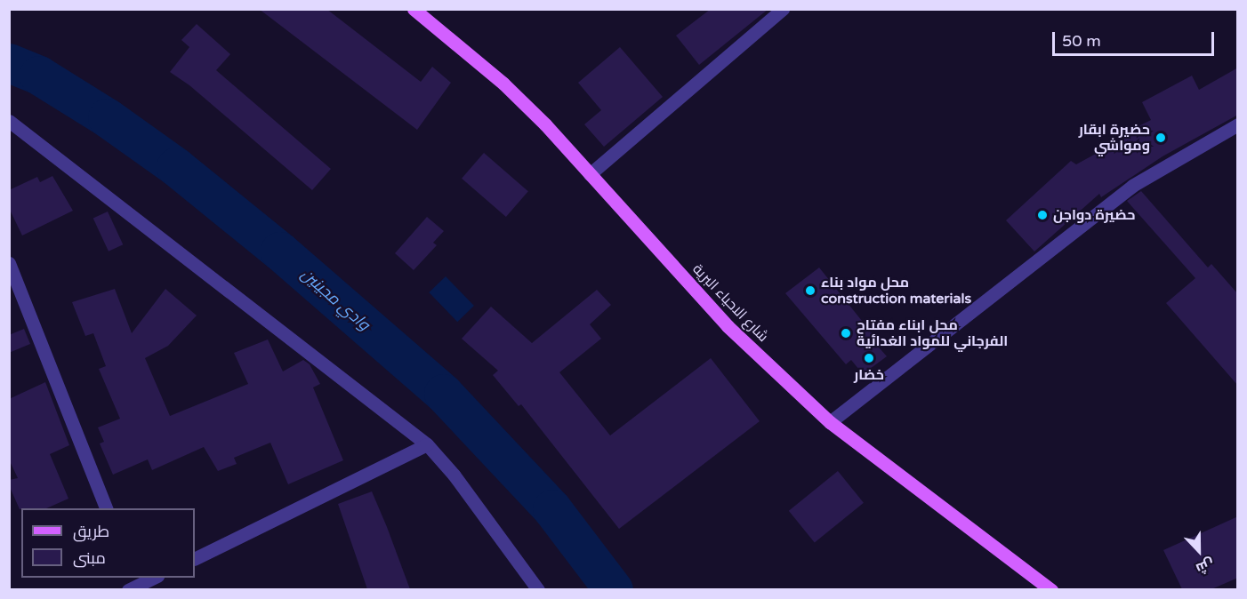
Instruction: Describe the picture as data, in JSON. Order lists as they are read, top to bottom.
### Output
{
  "streets": {
    "main road": ["شارع الاحياء البرية"]
  },
  "water": ["وادي مجينين"],
  "places": [
    "حضيرة ابقار ومواشي",
    "حضيرة دواجن",
    "محل مواد بناء construction materials",
    "محل ابناء مفتاح الفرجاني للمواد الغدائية",
    "خضار"
  ],
  "legend": ["طريق", "مبنى"],
  "scale_bar": "50 m",
  "north": "bottom"
}
